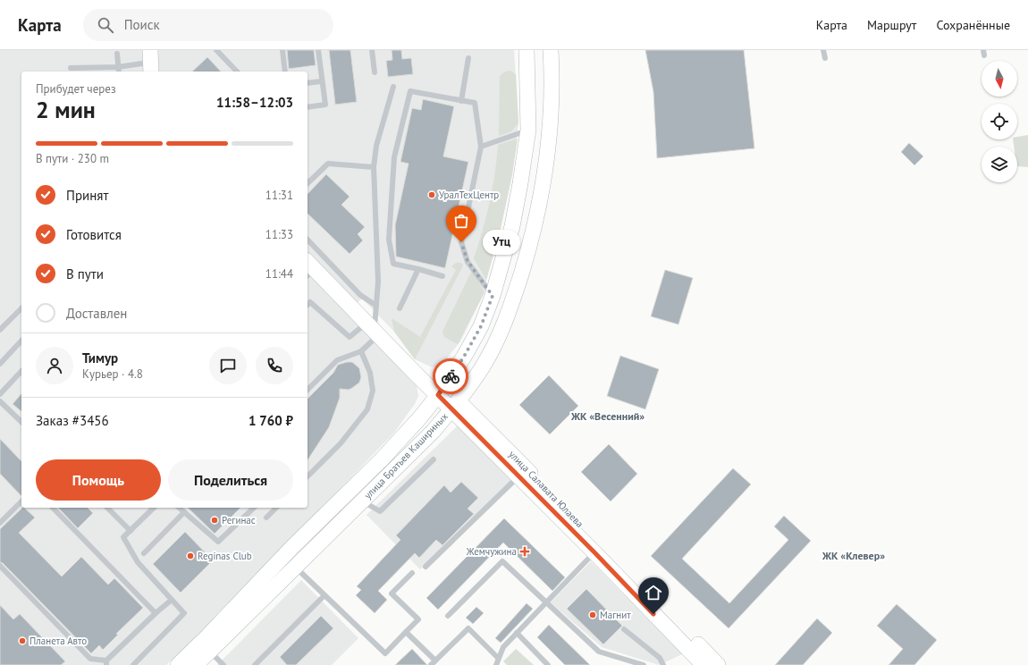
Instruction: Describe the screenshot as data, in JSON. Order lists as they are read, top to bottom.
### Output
{
  "streets": {
    "main road": ["улица Братьев Кашириных", "улица Салавата Юлаева"]
  },
  "crossings": [
    ["улица Братьев Кашириных", "улица Салавата Юлаева"]
  ],
  "districts": ["ЖК «Весенний»", "ЖК «Клевер»"],
  "places": {
    "other": [
      "УралТехЦентр",
      "Утц",
      "Регинас",
      "Reginas Club",
      "Магнит",
      "Планета Авто"
    ],
    "health": ["Жемчужина"]
  },
  "north": "bottom",
  "page": {
    "header": "Карта",
    "search": "Поиск",
    "nav": ["Карта", "Маршрут", "Сохранённые"],
    "heading": ["2 мин", "Прибудет через", "11:58–12:03"],
    "panel": [
      "Тимур",
      "Курьер · 4.8",
      "Заказ #3456",
      "1 760 ₽"
    ],
    "bar": "В пути · 230 m",
    "list": [
      ["Принят", "11:31"],
      ["Готовится", "11:33"],
      ["В пути", "11:44"],
      "Доставлен"
    ],
    "bubble": "Утц",
    "buttons": ["Помощь", "Поделиться"]
  }
}
